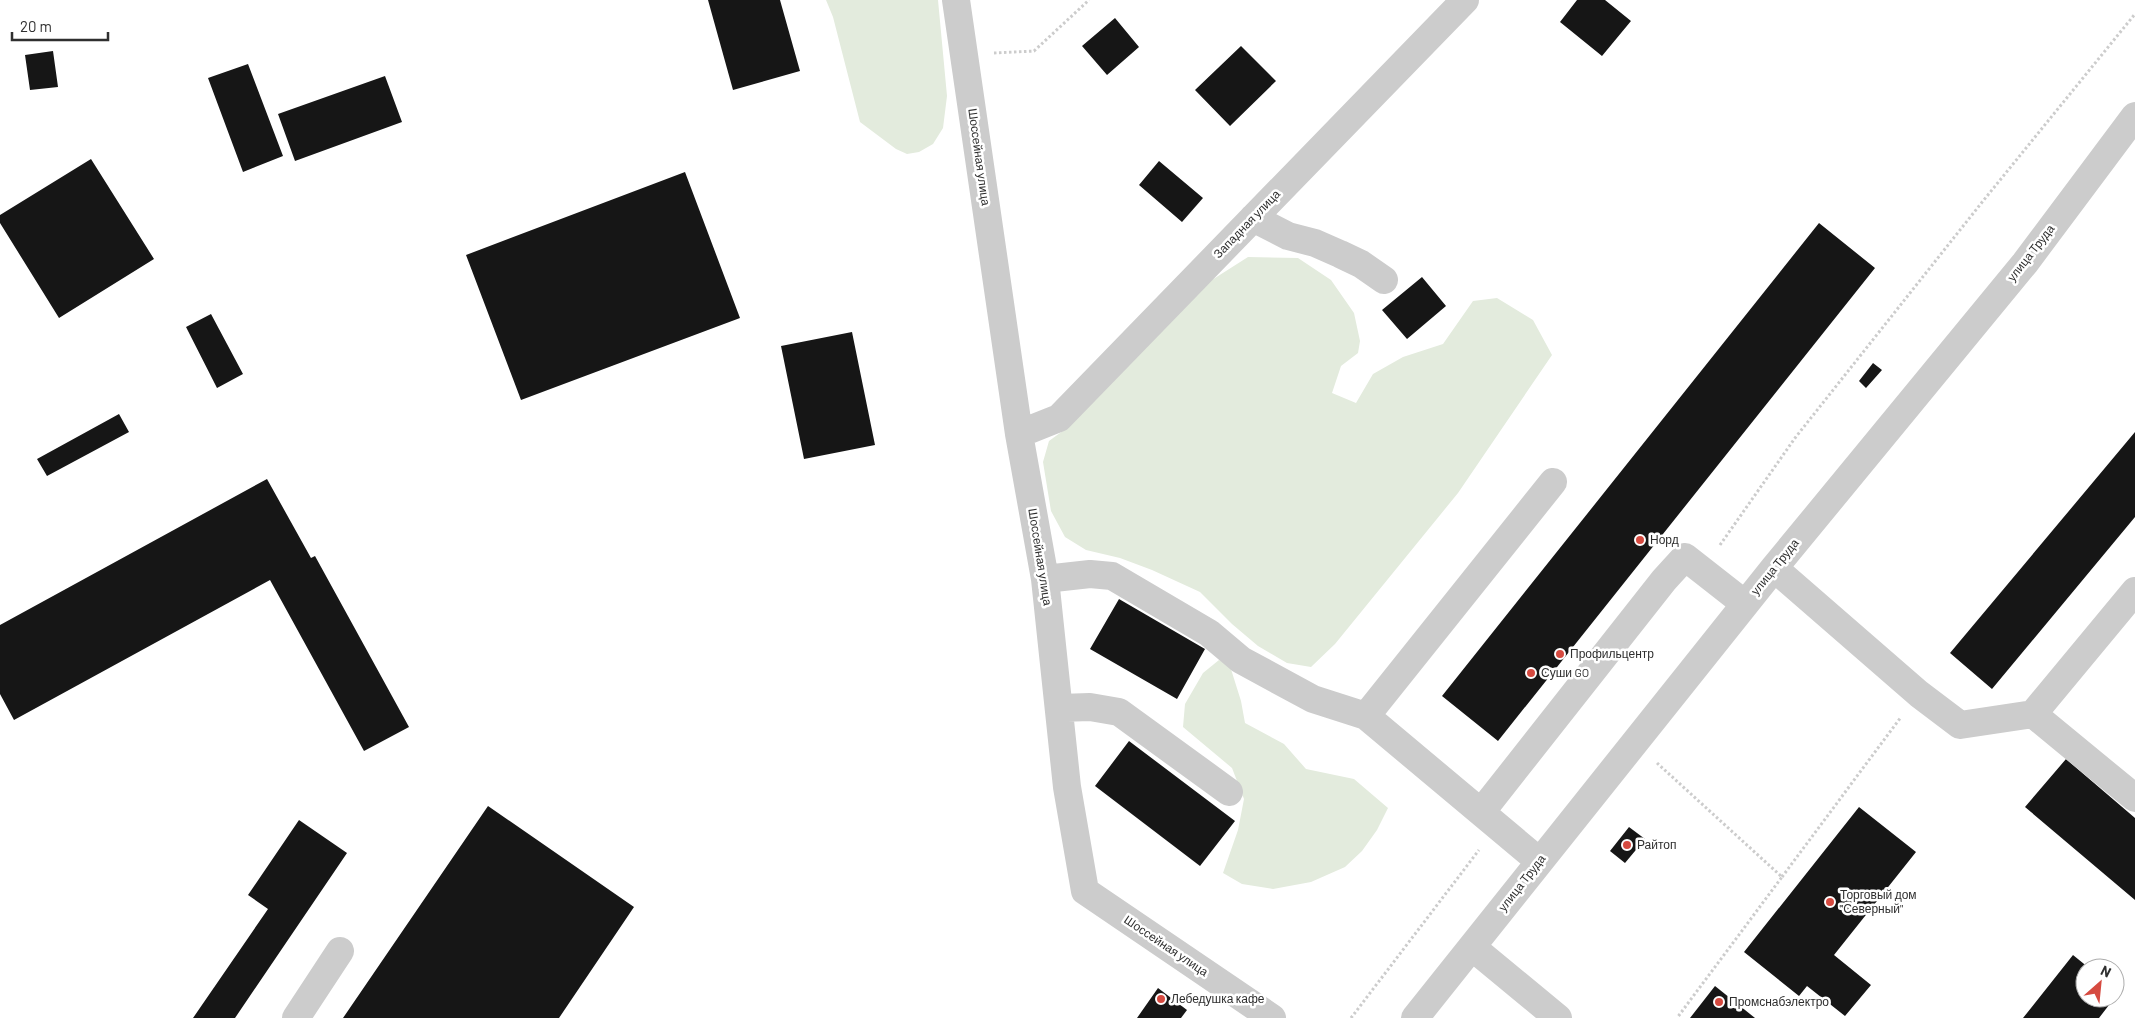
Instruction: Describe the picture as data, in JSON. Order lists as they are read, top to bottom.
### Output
{
  "streets": {
    "street": ["Шоссейная улица", "Западная улица", "улица Труда"]
  },
  "crossings": [
    ["Шоссейная улица", "Западная улица"]
  ],
  "places": [
    "Норд",
    "Профильцентр",
    "Суши GO",
    "Райтоп",
    "Торговый дом \"Северный\"",
    "Лебедушка кафе",
    "Промснабэлектро"
  ],
  "scale_bar": "20 m",
  "north": "top right"
}
